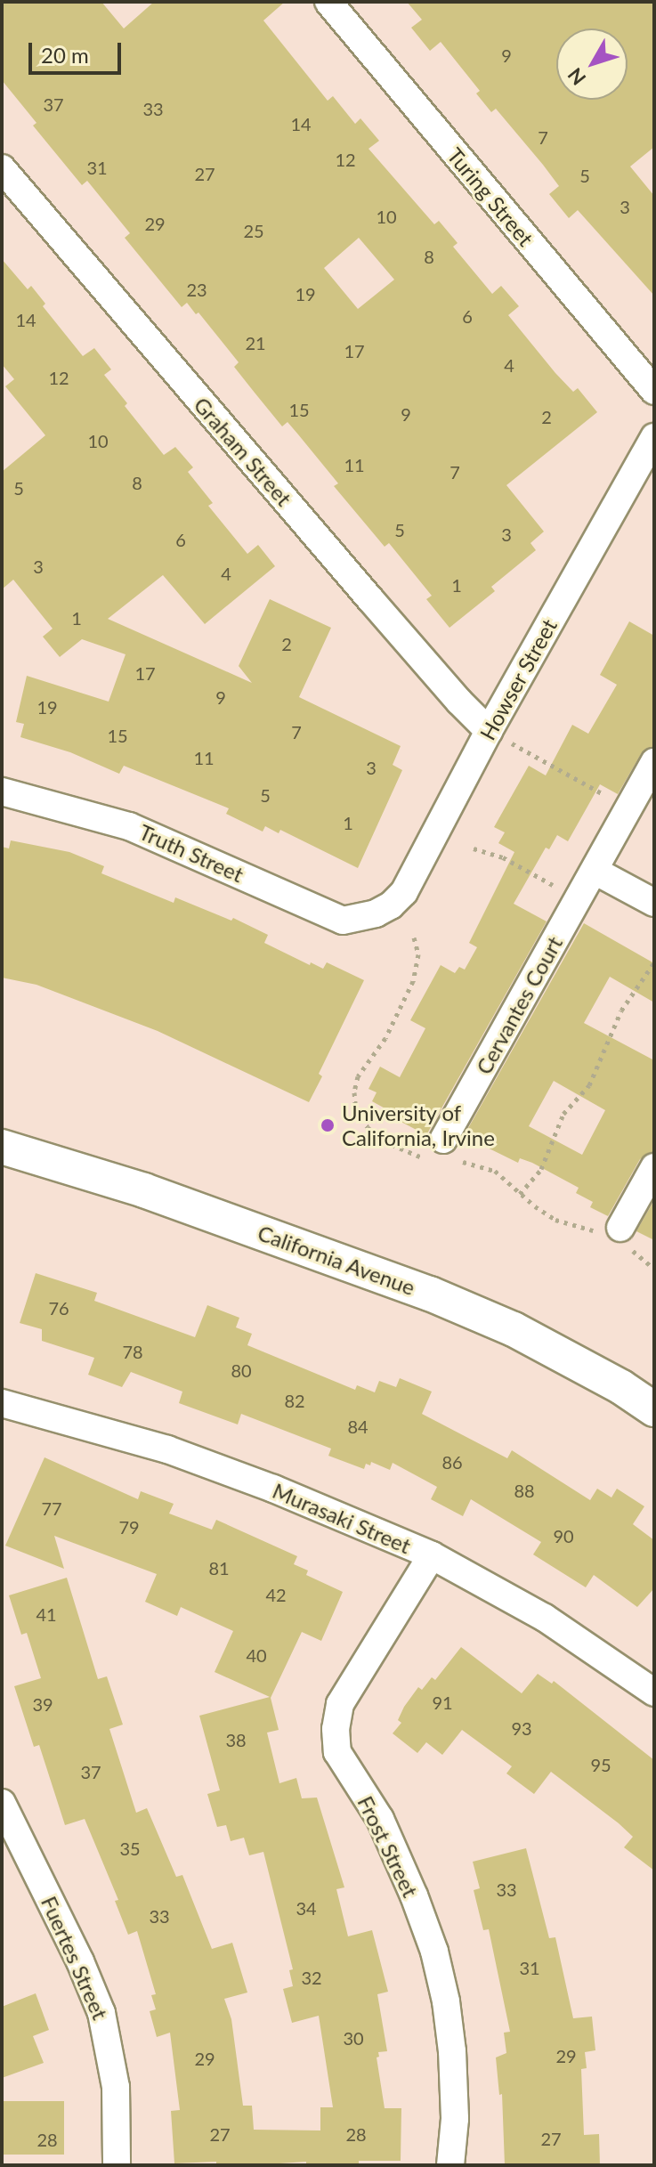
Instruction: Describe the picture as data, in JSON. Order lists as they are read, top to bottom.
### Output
{
  "streets": {
    "street": [
      "Turing Street",
      "Graham Street",
      "Howser Street",
      "Truth Street",
      "Cervantes Court",
      "California Avenue",
      "Murasaki Street",
      "Frost Street",
      "Fuertes Street"
    ]
  },
  "crossings": [
    ["Graham Street", "Howser Street"],
    ["Howser Street", "Truth Street"],
    ["Murasaki Street", "Frost Street"]
  ],
  "places": ["University of California, Irvine"],
  "house_numbers": [
    "9",
    "37",
    "33",
    "14",
    "7",
    "12",
    "31",
    "27",
    "5",
    "3",
    "10",
    "29",
    "25",
    "8",
    "23",
    "19",
    "6",
    "14",
    "21",
    "17",
    "4",
    "12",
    "15",
    "9",
    "2",
    "10",
    "11",
    "7",
    "8",
    "5",
    "5",
    "3",
    "6",
    "3",
    "4",
    "1",
    "1",
    "2",
    "17",
    "9",
    "19",
    "7",
    "15",
    "11",
    "3",
    "5",
    "1",
    "76",
    "78",
    "80",
    "82",
    "84",
    "86",
    "88",
    "77",
    "79",
    "90",
    "81",
    "42",
    "41",
    "40",
    "91",
    "39",
    "93",
    "38",
    "95",
    "37",
    "35",
    "33",
    "34",
    "33",
    "31",
    "32",
    "30",
    "29",
    "29",
    "27",
    "28",
    "27",
    "28"
  ],
  "scale_bar": "20 m",
  "north": "bottom left"
}
